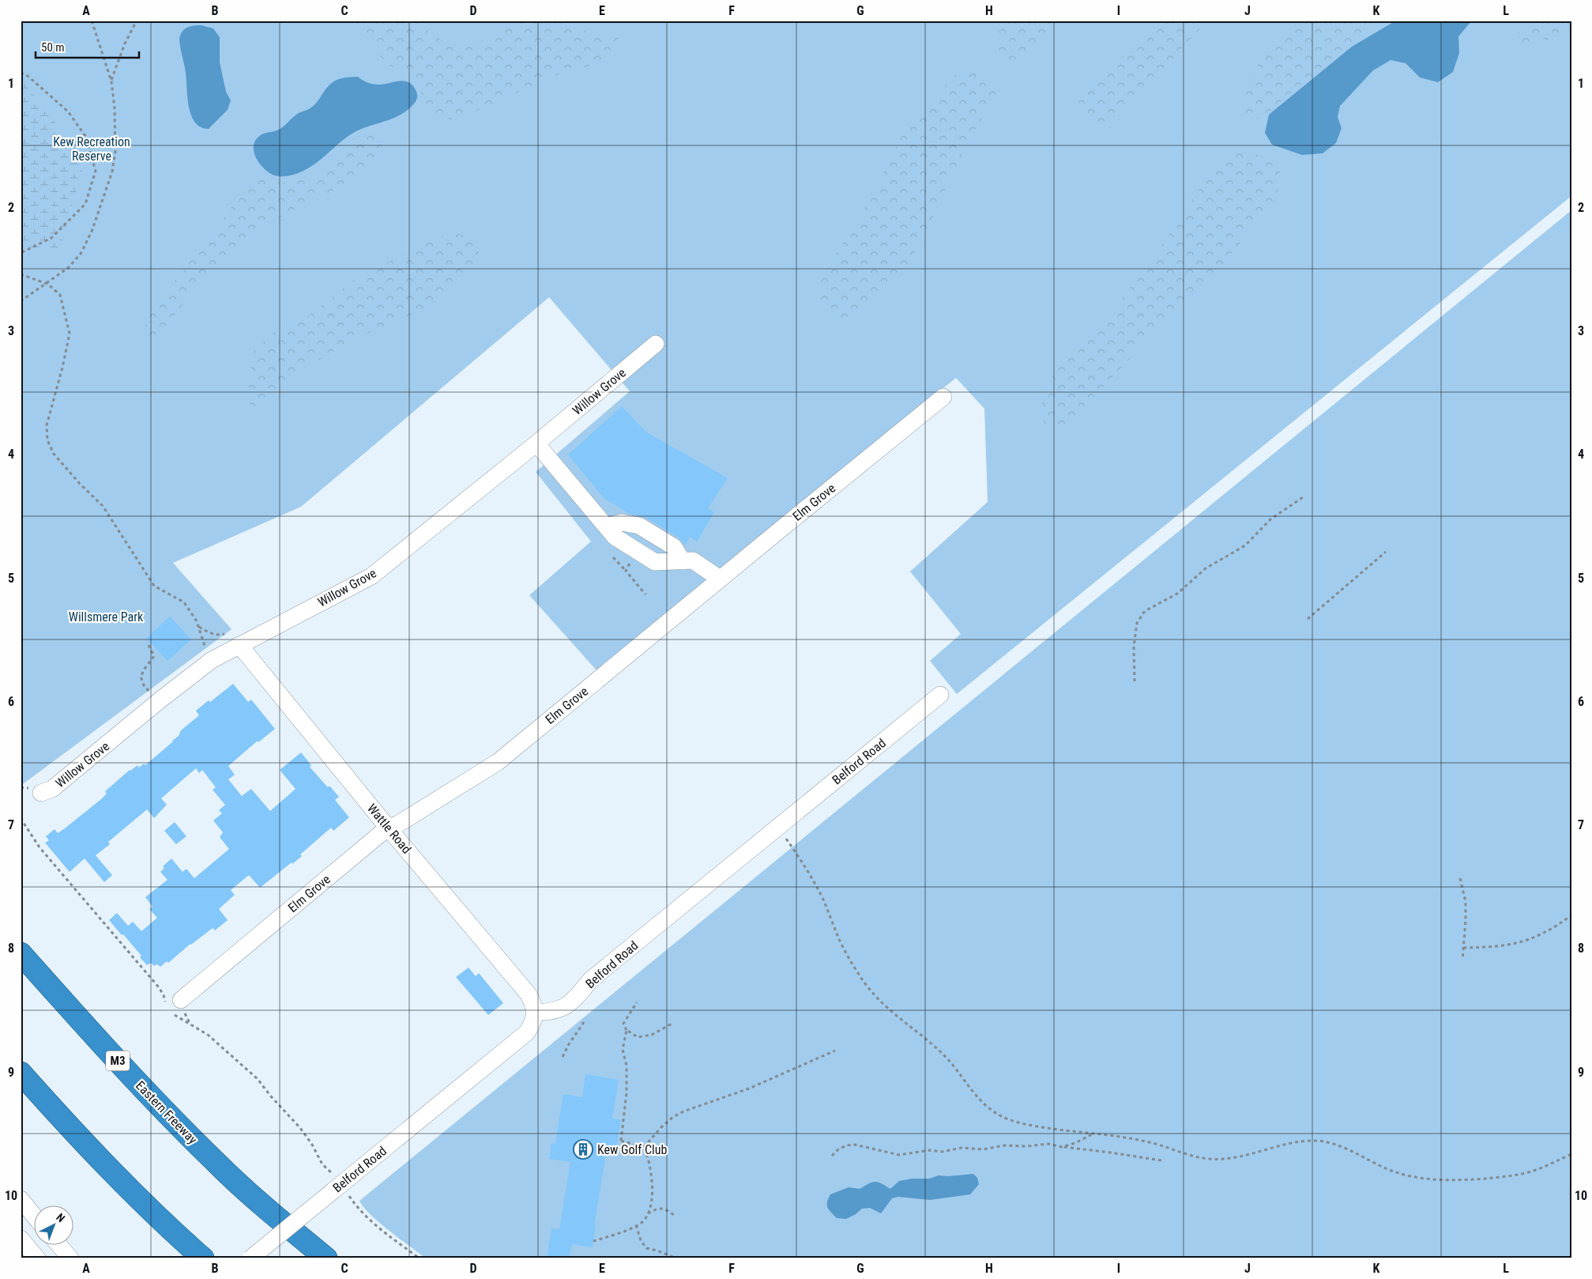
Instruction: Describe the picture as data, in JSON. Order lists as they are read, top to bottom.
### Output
{
  "streets": {
    "highway": ["M3", "Eastern Freeway"],
    "street": [
      "Willow Grove",
      "Elm Grove",
      "Belford Road",
      "Wattle Road"
    ]
  },
  "crossings": [
    ["Willow Grove", "Wattle Road"],
    ["Elm Grove", "Wattle Road"],
    ["Belford Road", "Wattle Road"]
  ],
  "parks": ["Kew Recreation Reserve", "Willsmere Park"],
  "places": {
    "building": ["Kew Golf Club"]
  },
  "scale_bar": "50 m",
  "north": "top right",
  "grid": {
    "columns": [
      "A",
      "B",
      "C",
      "D",
      "E",
      "F",
      "G",
      "H",
      "I",
      "J",
      "K",
      "L"
    ],
    "rows": [
      "1",
      "2",
      "3",
      "4",
      "5",
      "6",
      "7",
      "8",
      "9",
      "10"
    ]
  }
}
